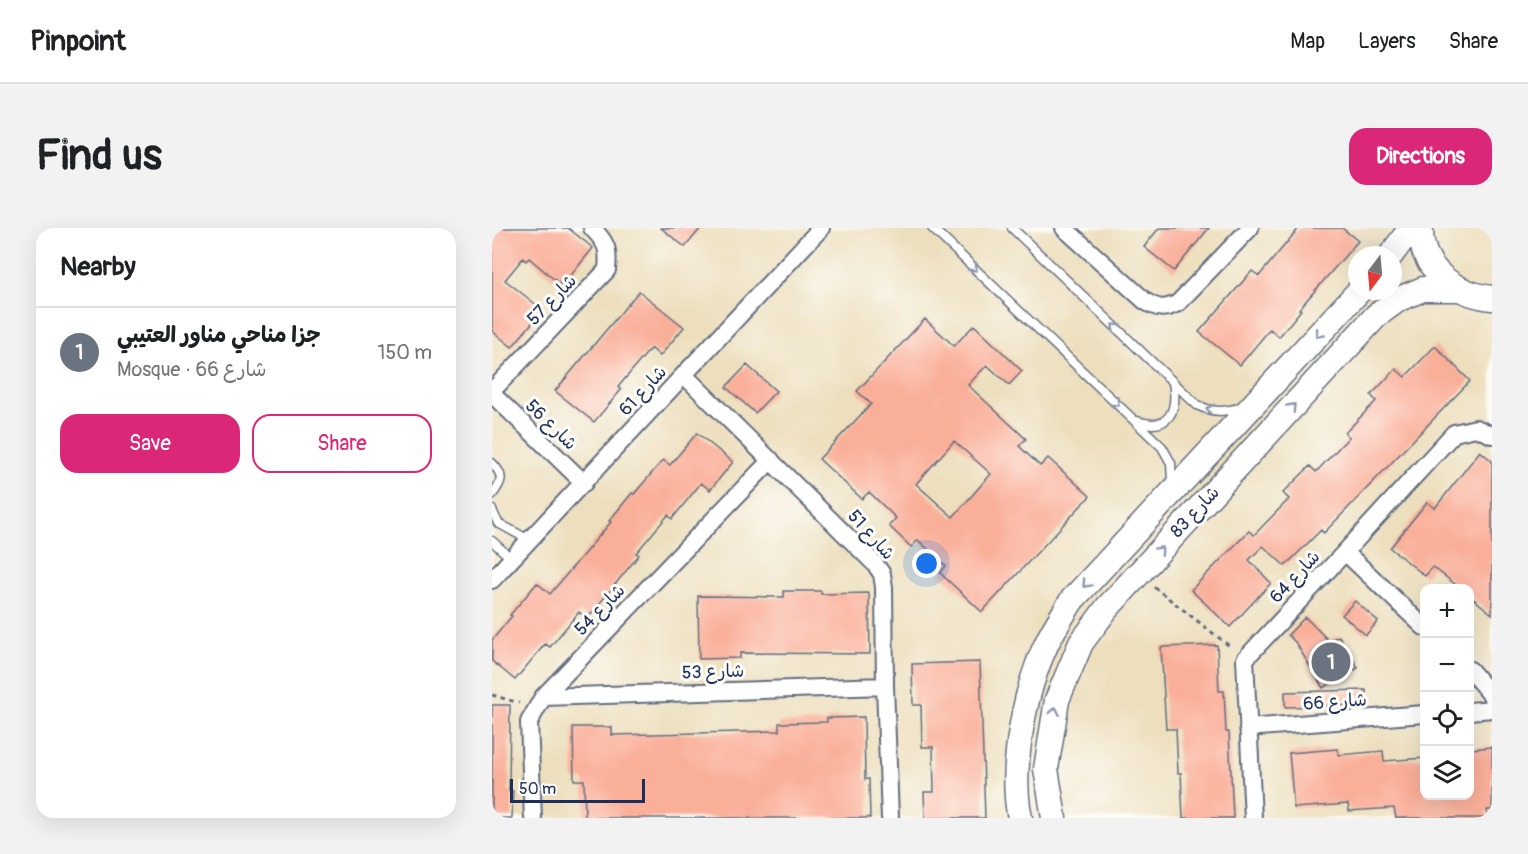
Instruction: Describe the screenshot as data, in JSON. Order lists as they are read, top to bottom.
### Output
{
  "streets": {
    "street": [
      "شارع 57",
      "شارع 61",
      "شارع 56",
      "شارع 83",
      "شارع 51",
      "شارع 64",
      "شارع 54",
      "شارع 53",
      "شارع 66"
    ]
  },
  "crossings": [
    ["شارع 57", "شارع 56"],
    ["شارع 61", "شارع 56"],
    ["شارع 61", "شارع 51"],
    ["شارع 51", "شارع 54"],
    ["شارع 51", "شارع 53"],
    ["شارع 54", "شارع 53"]
  ],
  "scale_bar": "50 m",
  "north": "bottom",
  "page": {
    "header": "Pinpoint",
    "nav": ["Map", "Layers", "Share"],
    "buttons": [
      "Directions",
      ["Save", "Share"]
    ],
    "title": "Find us",
    "heading": "Nearby",
    "list": [
      {
        "mark": "1",
        "name": "جزا مناحي مناور العتيبي",
        "note": "Mosque · شارع 66",
        "value": "150 m"
      }
    ],
    "map_buttons": ["+", "−"],
    "pins": "1",
    "scale": "50 m"
  }
}
